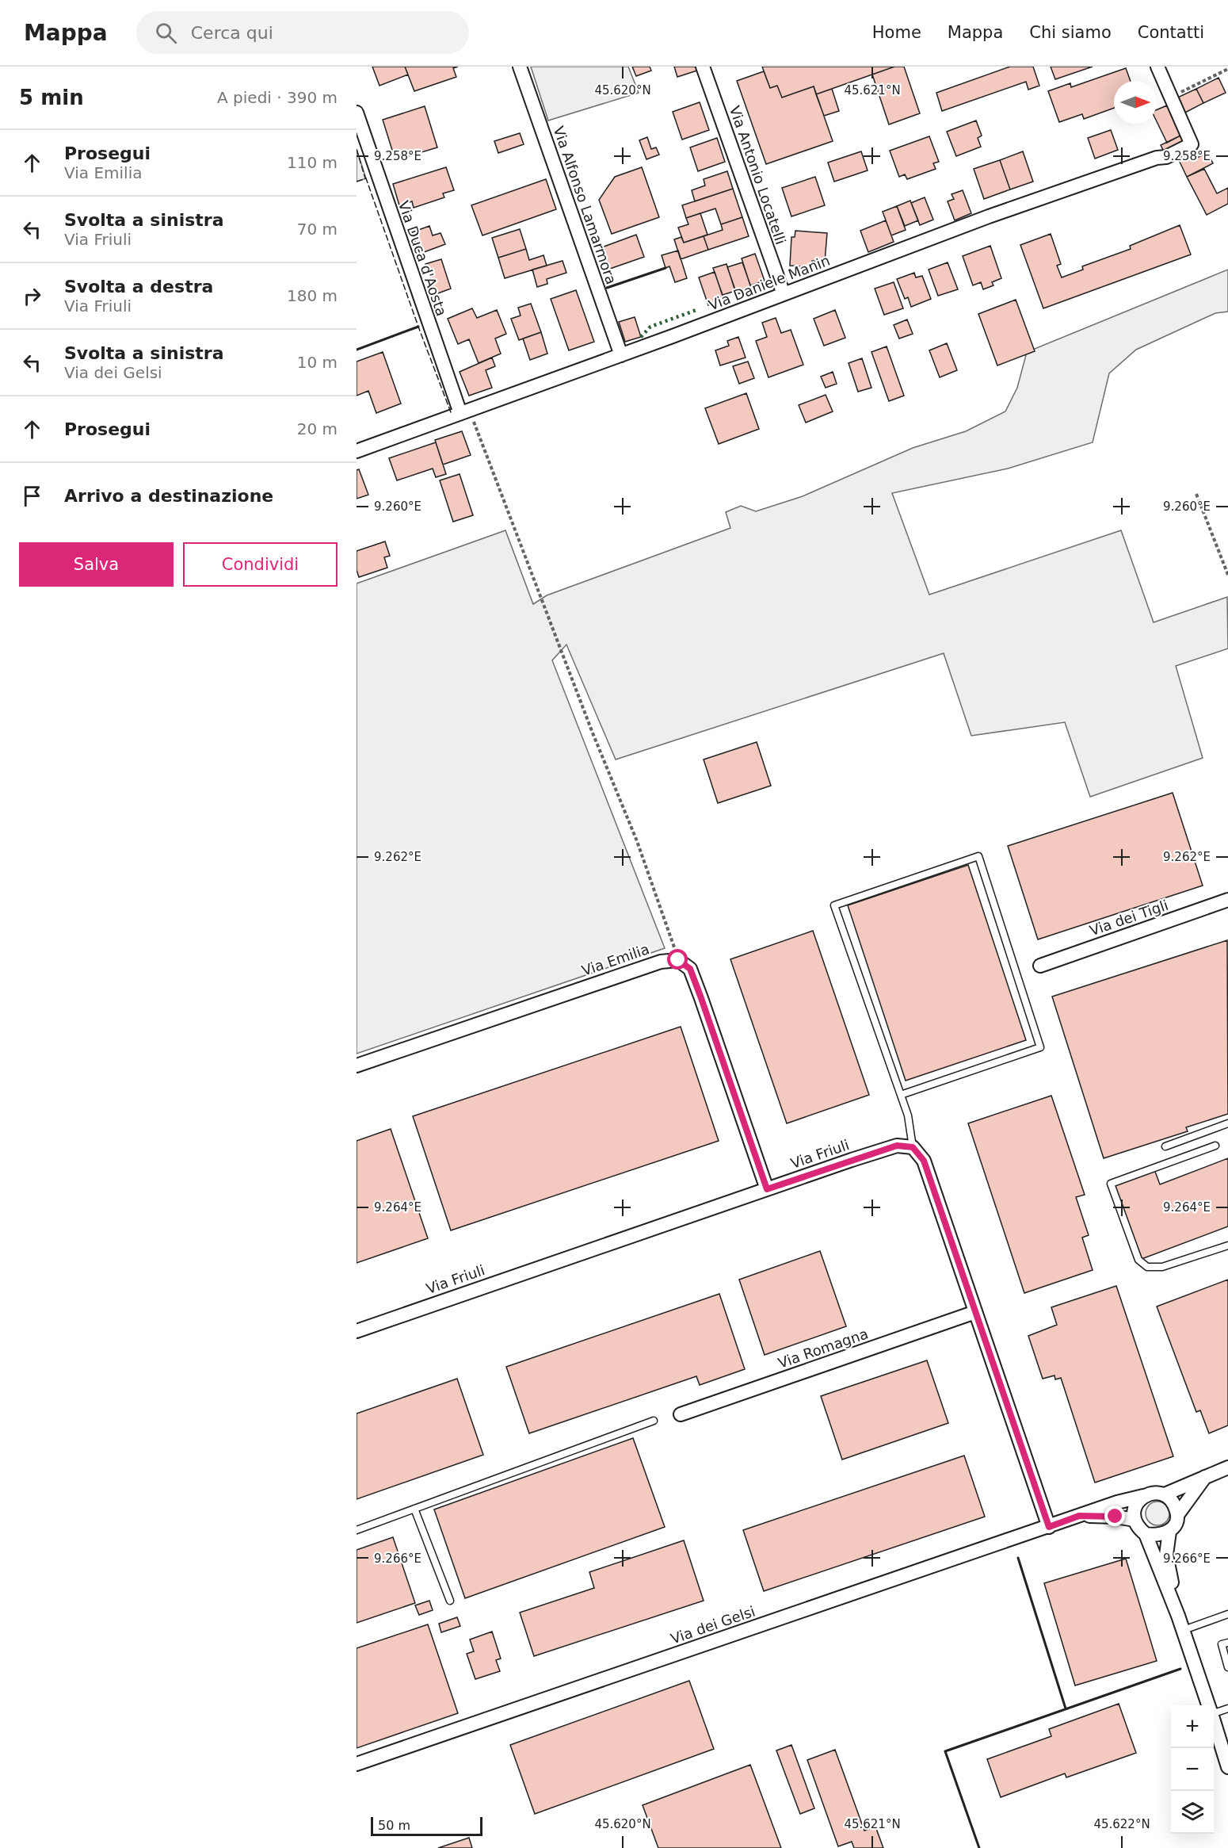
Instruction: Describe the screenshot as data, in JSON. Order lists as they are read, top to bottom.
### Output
{
  "streets": {
    "street": [
      "Via Antonio Locatelli",
      "Via Alfonso Lamarmora",
      "Via Duca d'Aosta",
      "Via Daniele Manin",
      "Via dei Tigli",
      "Via Emilia",
      "Via Friuli",
      "Via Romagna",
      "Via dei Gelsi"
    ]
  },
  "crossings": [
    ["Via Antonio Locatelli", "Via Daniele Manin"],
    ["Via Alfonso Lamarmora", "Via Daniele Manin"],
    ["Via Duca d'Aosta", "Via Daniele Manin"]
  ],
  "scale_bar": "50 m",
  "north": "right",
  "page": {
    "header": "Mappa",
    "search": "Cerca qui",
    "nav": [
      "Home",
      "Mappa",
      "Chi siamo",
      "Contatti"
    ],
    "heading": ["5 min", "A piedi · 390 m"],
    "list": [
      ["Prosegui", "Via Emilia", "110 m"],
      ["Svolta a sinistra", "Via Friuli", "70 m"],
      ["Svolta a destra", "Via Friuli", "180 m"],
      ["Svolta a sinistra", "Via dei Gelsi", "10 m"],
      ["Prosegui", "20 m"],
      "Arrivo a destinazione"
    ],
    "buttons": ["Salva", "Condividi"],
    "map_buttons": ["+", "−"],
    "scale": "50 m"
  },
  "coordinates": [
    "45.620°N",
    "45.621°N",
    "9.258°E",
    "9.260°E",
    "9.262°E",
    "9.264°E",
    "9.266°E",
    "45.622°N"
  ]
}
